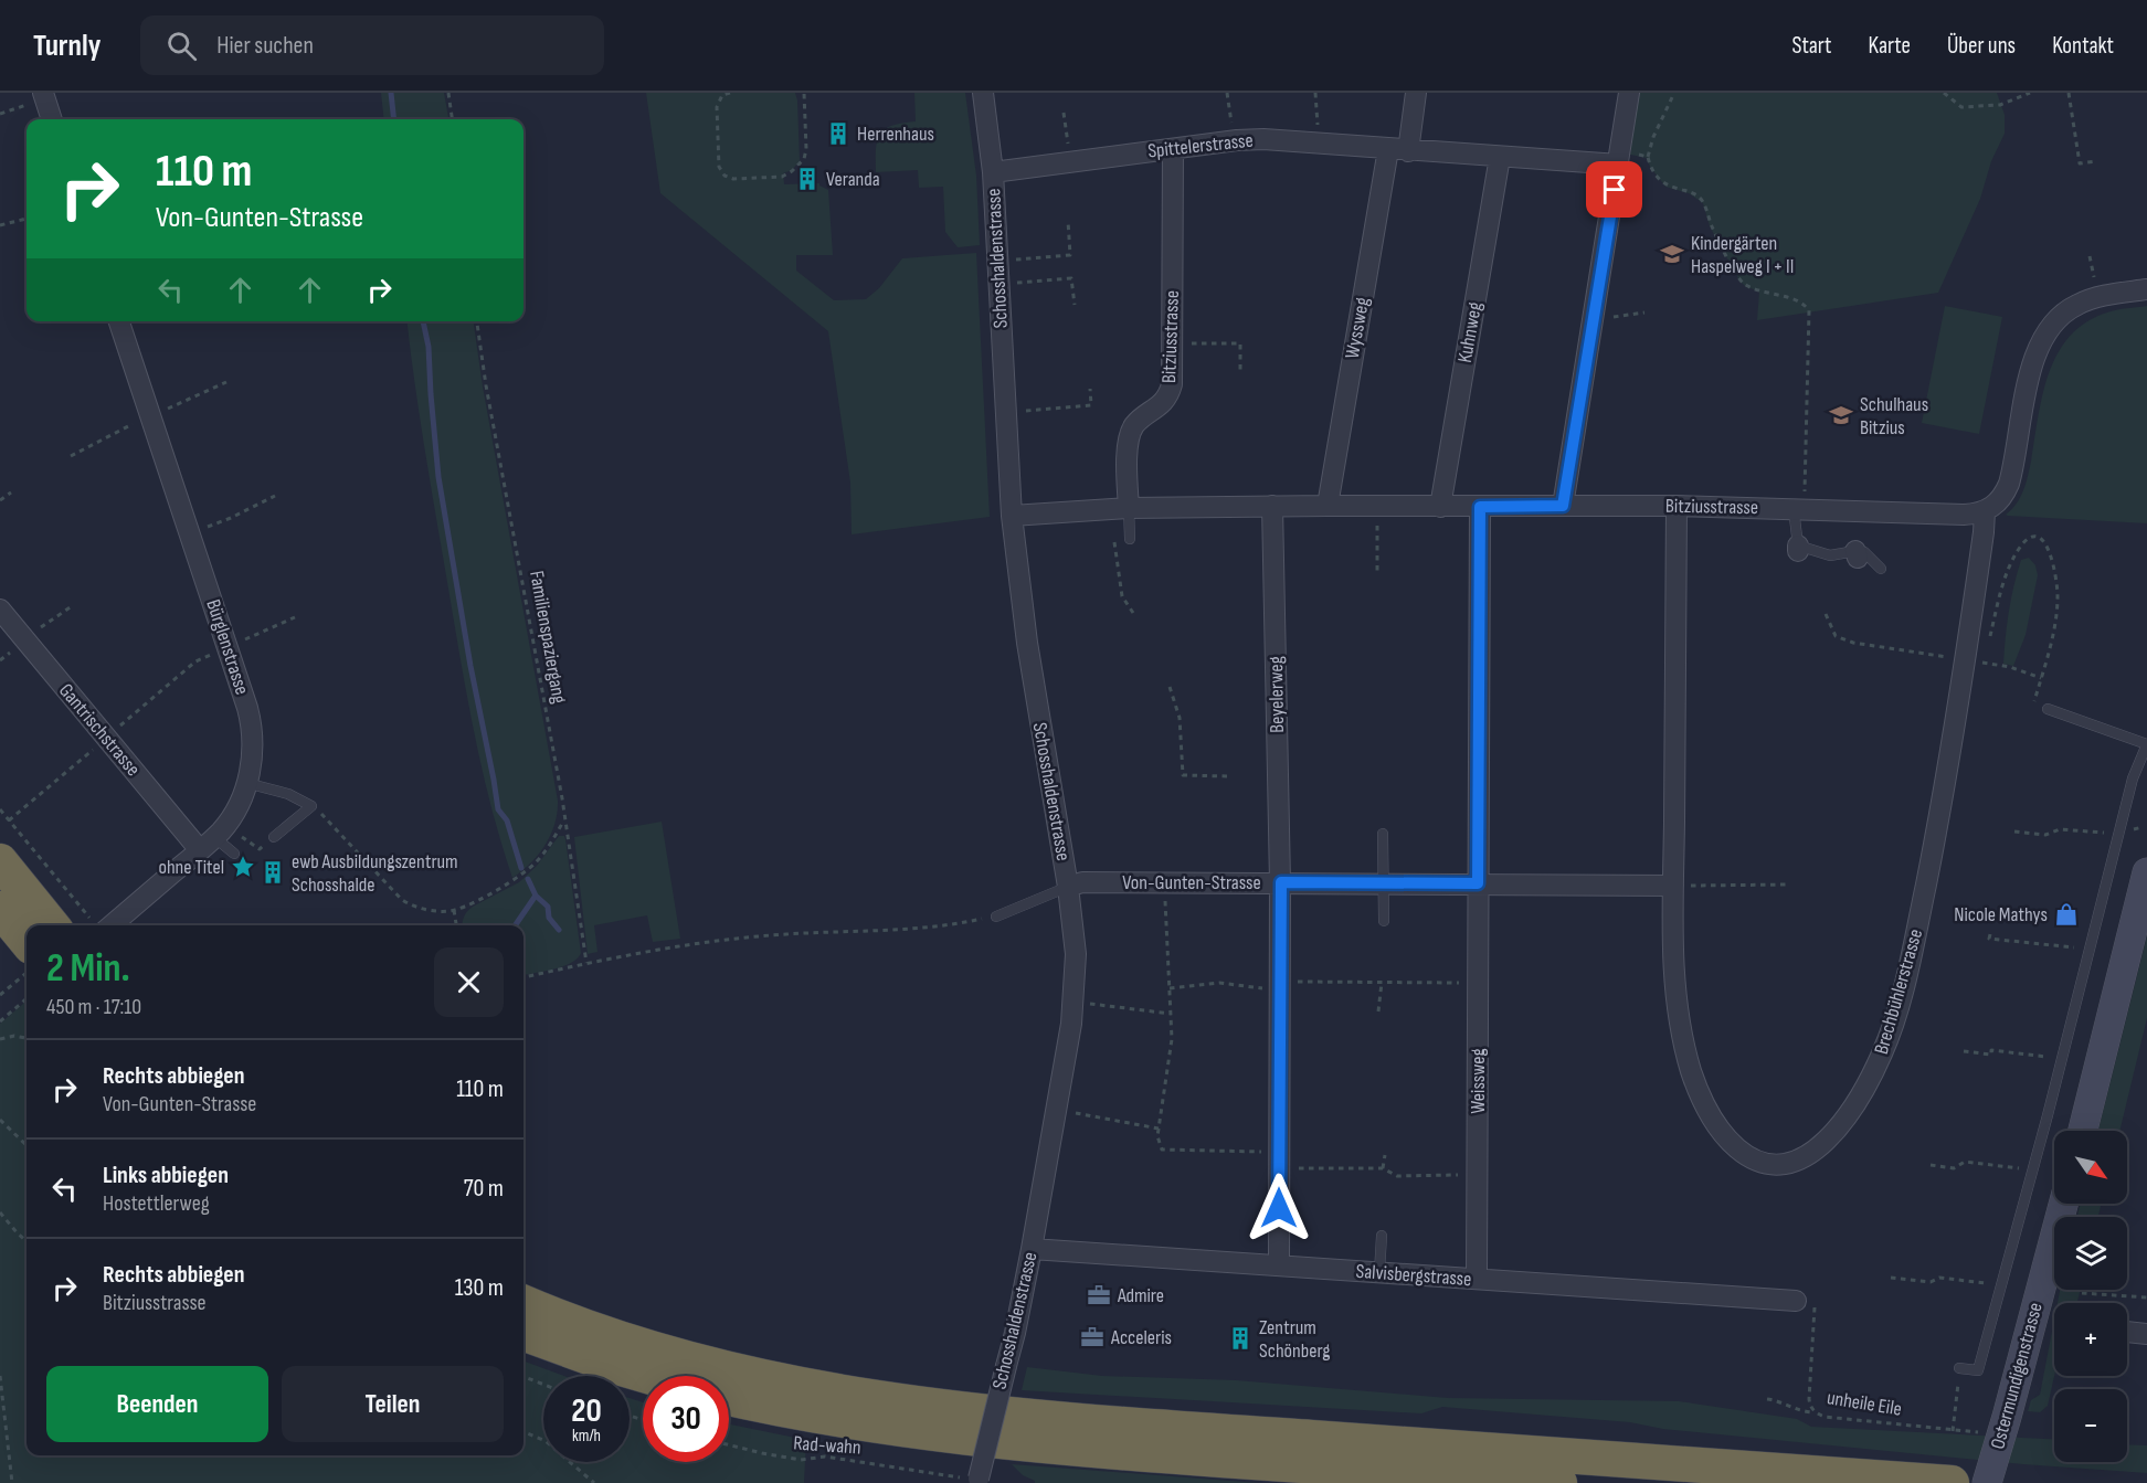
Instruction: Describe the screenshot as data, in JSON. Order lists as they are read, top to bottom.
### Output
{
  "streets": {
    "main road": ["Ostermundigenstrasse"],
    "street": [
      "Spittelerstrasse",
      "Schosshaldenstrasse",
      "Wyssweg",
      "Kuhnweg",
      "Bitziusstrasse",
      "Bürglenstrasse",
      "Beyelerweg",
      "Gantrischstrasse",
      "Von-Gunten-Strasse",
      "Brechbühlerstrasse",
      "Weissweg",
      "Salvisbergstrasse"
    ],
    "path": ["Familienspaziergang", "unheile Eile", "Rad-wahn"]
  },
  "crossings": [
    ["Spittelerstrasse", "Schosshaldenstrasse"],
    ["Spittelerstrasse", "Wyssweg"],
    ["Spittelerstrasse", "Kuhnweg"],
    ["Spittelerstrasse", "Bitziusstrasse"],
    ["Schosshaldenstrasse", "Bitziusstrasse"],
    ["Schosshaldenstrasse", "Von-Gunten-Strasse"],
    ["Schosshaldenstrasse", "Salvisbergstrasse"],
    ["Schosshaldenstrasse", "Rad-wahn"],
    ["Wyssweg", "Bitziusstrasse"],
    ["Kuhnweg", "Bitziusstrasse"],
    ["Bitziusstrasse", "Beyelerweg"],
    ["Bitziusstrasse", "Brechbühlerstrasse"],
    ["Bitziusstrasse", "Weissweg"],
    ["Bürglenstrasse", "Gantrischstrasse"],
    ["Beyelerweg", "Von-Gunten-Strasse"],
    ["Beyelerweg", "Salvisbergstrasse"],
    ["Von-Gunten-Strasse", "Brechbühlerstrasse"],
    ["Von-Gunten-Strasse", "Weissweg"],
    ["Weissweg", "Salvisbergstrasse"],
    ["Salvisbergstrasse", "unheile Eile"],
    ["Ostermundigenstrasse", "unheile Eile"]
  ],
  "places": {
    "building": [
      "Herrenhaus",
      "Veranda",
      "ewb Ausbildungszentrum Schosshalde",
      "Zentrum Schönberg"
    ],
    "school or university": ["Kindergärten Haspelweg I + II", "Schulhaus Bitzius"],
    "place": ["ohne Titel"],
    "shop": ["Nicole Mathys"],
    "office": ["Admire", "Acceleris"]
  },
  "north": "bottom right",
  "page": {
    "header": "Turnly",
    "search": "Hier suchen",
    "nav": [
      "Start",
      "Karte",
      "Über uns",
      "Kontakt"
    ],
    "turn": ["110 m", "Von-Gunten-Strasse"],
    "heading": ["2 Min.", "450 m · 17:10"],
    "list": [
      {
        "name": "Rechts abbiegen",
        "note": "Von-Gunten-Strasse",
        "value": "110 m"
      },
      {
        "name": "Links abbiegen",
        "note": "Hostettlerweg",
        "value": "70 m"
      },
      {
        "name": "Rechts abbiegen",
        "note": "Bitziusstrasse",
        "value": "130 m"
      }
    ],
    "map_buttons": ["+", "−"],
    "buttons": ["Beenden", "Teilen"],
    "speed": "20 km/h",
    "limit": "30"
  }
}
